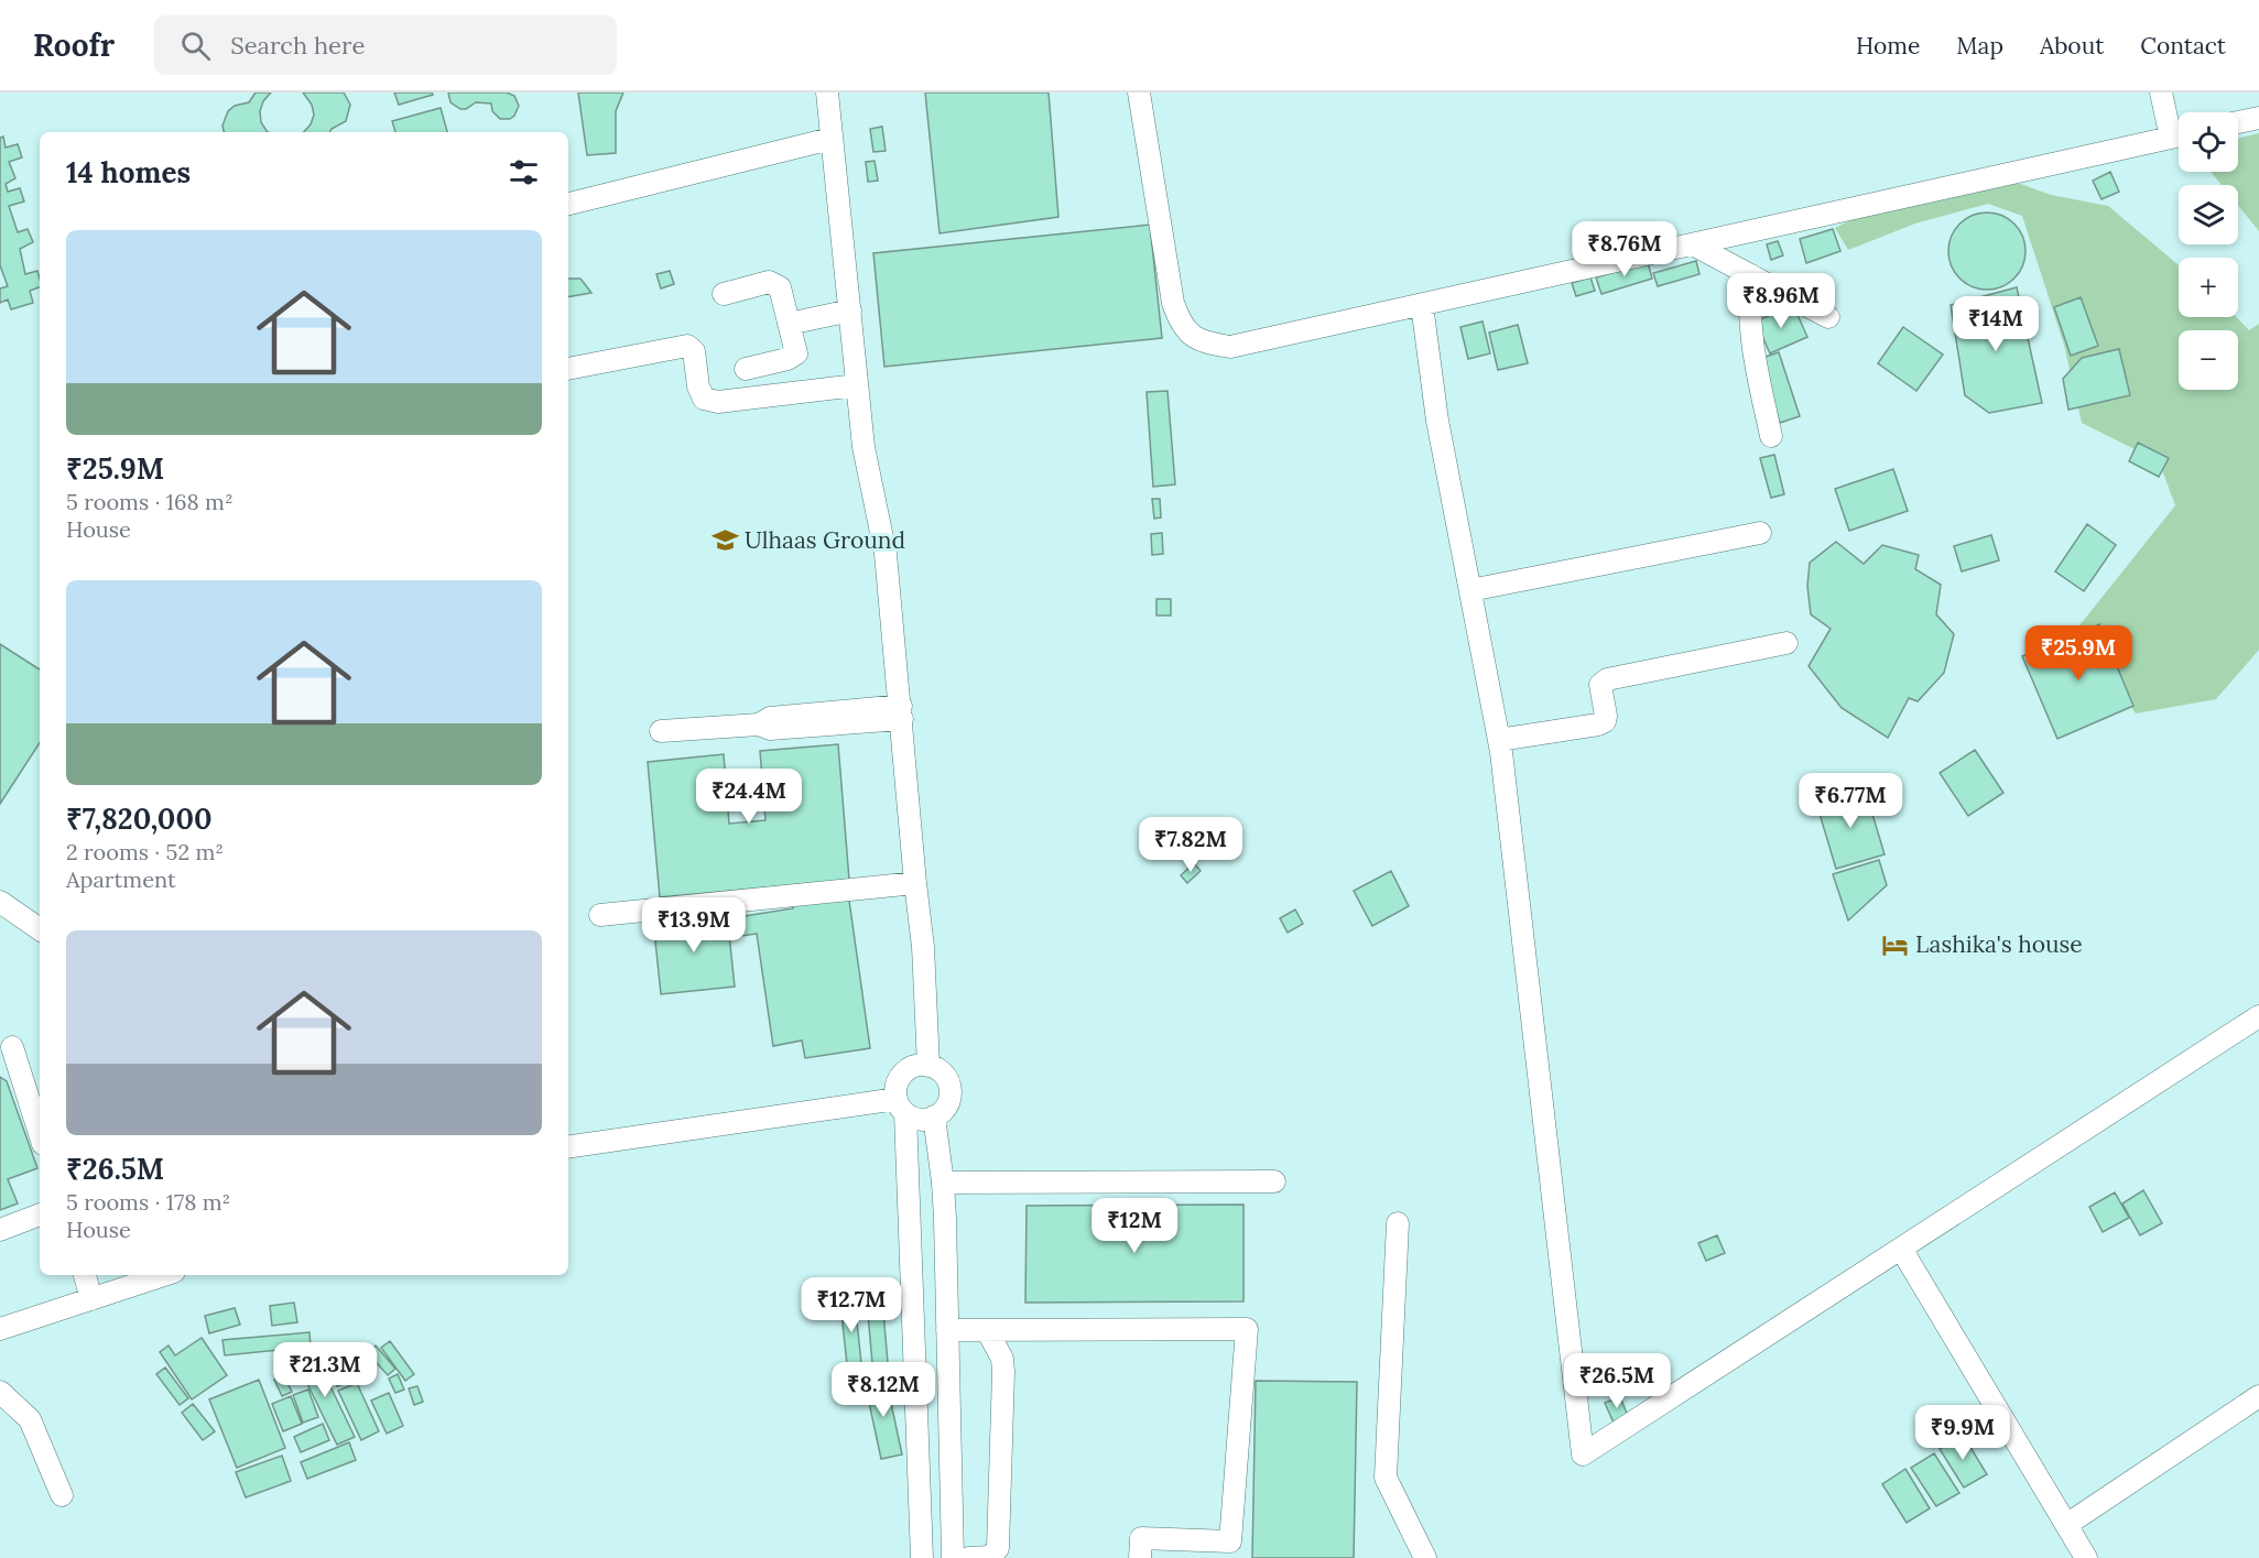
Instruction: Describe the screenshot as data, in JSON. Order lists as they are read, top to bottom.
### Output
{
  "places": {
    "school or university": ["Ulhaas Ground"],
    "hotel": ["Lashika's house"]
  },
  "page": {
    "header": "Roofr",
    "search": "Search here",
    "nav": [
      "Home",
      "Map",
      "About",
      "Contact"
    ],
    "map_buttons": ["+", "−"],
    "heading": "14 homes",
    "list": [
      {
        "name": "₹25.9M",
        "note": "5 rooms · 168 m² · House"
      },
      {
        "name": "₹7,820,000",
        "note": "2 rooms · 52 m² · Apartment"
      },
      {
        "name": "₹26.5M",
        "note": "5 rooms · 178 m² · House"
      }
    ],
    "price": [
      "₹8.76M",
      "₹8.96M",
      "₹14M",
      "₹25.9M",
      "₹24.4M",
      "₹6.77M",
      "₹7.82M",
      "₹13.9M",
      "₹12M",
      "₹12.7M",
      "₹21.3M",
      "₹26.5M",
      "₹8.12M",
      "₹9.9M"
    ]
  }
}
